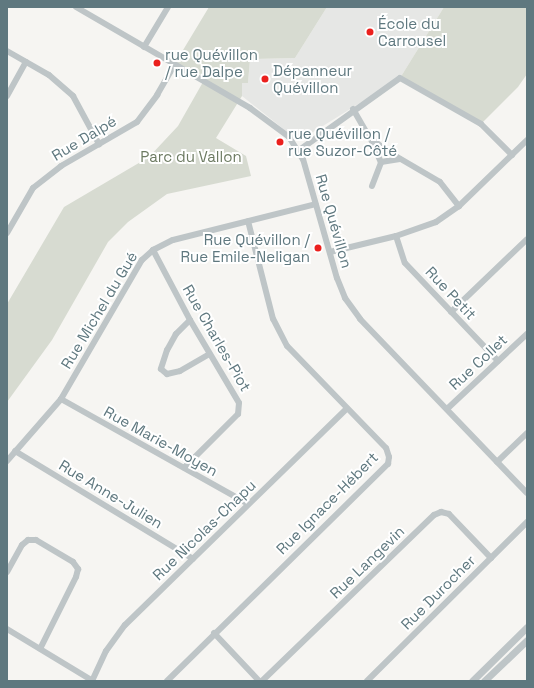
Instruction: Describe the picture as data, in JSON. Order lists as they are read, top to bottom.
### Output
{
  "streets": {
    "street": [
      "Rue Dalpé",
      "Rue Quévillon",
      "Rue Petit",
      "Rue Michel du Gué",
      "Rue Charles-Piot",
      "Rue Collet",
      "Rue Marie-Moyen",
      "Rue Anne-Julien",
      "Rue Ignace-Hébert",
      "Rue Nicolas-Chapu",
      "Rue Langevin",
      "Rue Durocher"
    ]
  },
  "crossings": [
    ["Rue Dalpé", "Rue Quévillon"],
    ["Rue Quévillon", "Rue Michel du Gué"],
    ["Rue Quévillon", "Rue Collet"],
    ["Rue Petit", "Rue Collet"],
    ["Rue Michel du Gué", "Rue Charles-Piot"],
    ["Rue Michel du Gué", "Rue Marie-Moyen"],
    ["Rue Michel du Gué", "Rue Anne-Julien"],
    ["Rue Michel du Gué", "Rue Ignace-Hébert"],
    ["Rue Charles-Piot", "Rue Marie-Moyen"],
    ["Rue Marie-Moyen", "Rue Nicolas-Chapu"],
    ["Rue Anne-Julien", "Rue Nicolas-Chapu"],
    ["Rue Ignace-Hébert", "Rue Nicolas-Chapu"],
    ["Rue Langevin", "Rue Durocher"]
  ],
  "parks": ["Parc du Vallon"],
  "places": [
    "École du Carrousel",
    "rue Quévillon / rue Dalpe",
    "Dépanneur Quévillon",
    "rue Quévillon / rue Suzor-Côté",
    "Rue Quévillon / Rue Emile-Neligan"
  ]
}
